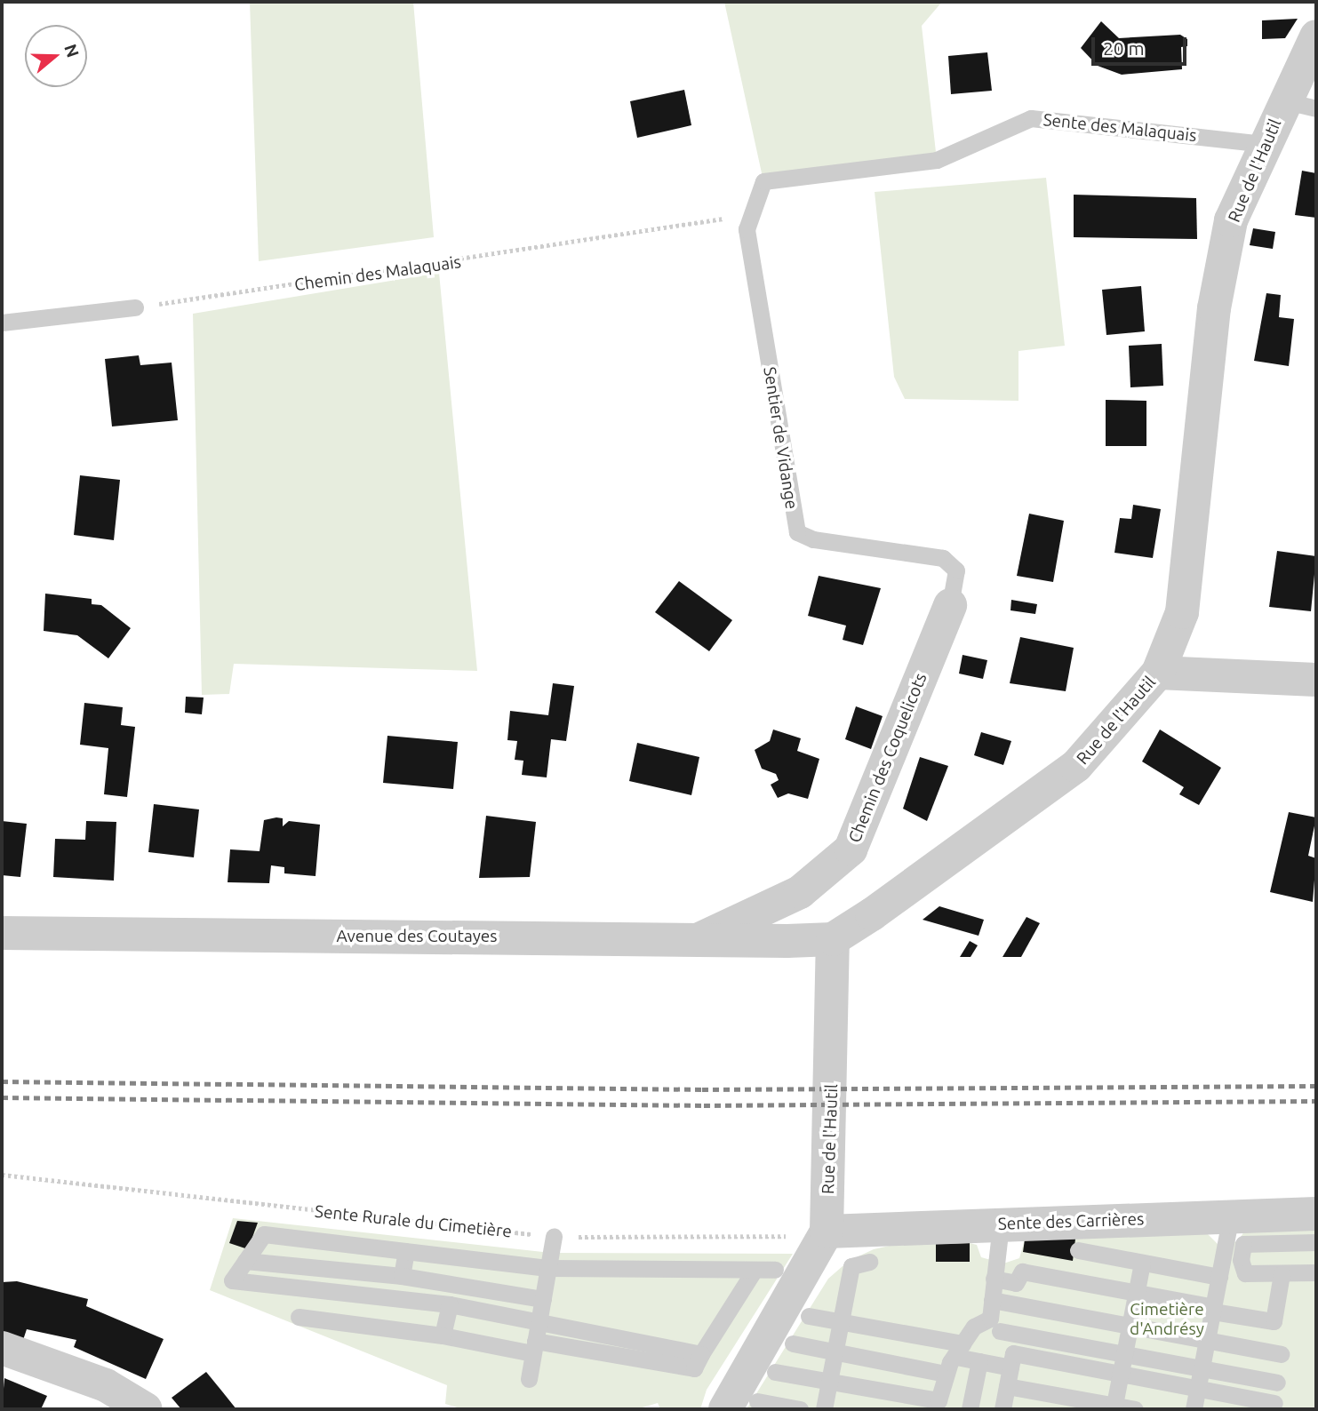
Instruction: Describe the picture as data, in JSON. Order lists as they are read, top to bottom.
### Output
{
  "streets": {
    "street": [
      "Rue de l'Hautil",
      "Chemin des Coquelicots",
      "Avenue des Coutayes",
      "Sente des Carrières"
    ],
    "lane": ["Sente des Malaquais", "Sentier de Vidange"],
    "path": ["Chemin des Malaquais", "Sente Rurale du Cimetière"]
  },
  "crossings": [
    ["Sente des Malaquais", "Rue de l'Hautil"],
    ["Sente des Malaquais", "Sentier de Vidange"],
    ["Rue de l'Hautil", "Avenue des Coutayes"],
    ["Rue de l'Hautil", "Sente Rurale du Cimetière"],
    ["Rue de l'Hautil", "Sente des Carrières"],
    ["Chemin des Malaquais", "Sentier de Vidange"],
    ["Sentier de Vidange", "Chemin des Coquelicots"],
    ["Chemin des Coquelicots", "Avenue des Coutayes"],
    ["Sente Rurale du Cimetière", "Sente des Carrières"]
  ],
  "parks": ["Cimetière d'Andrésy"],
  "scale_bar": "20 m",
  "north": "right"
}
